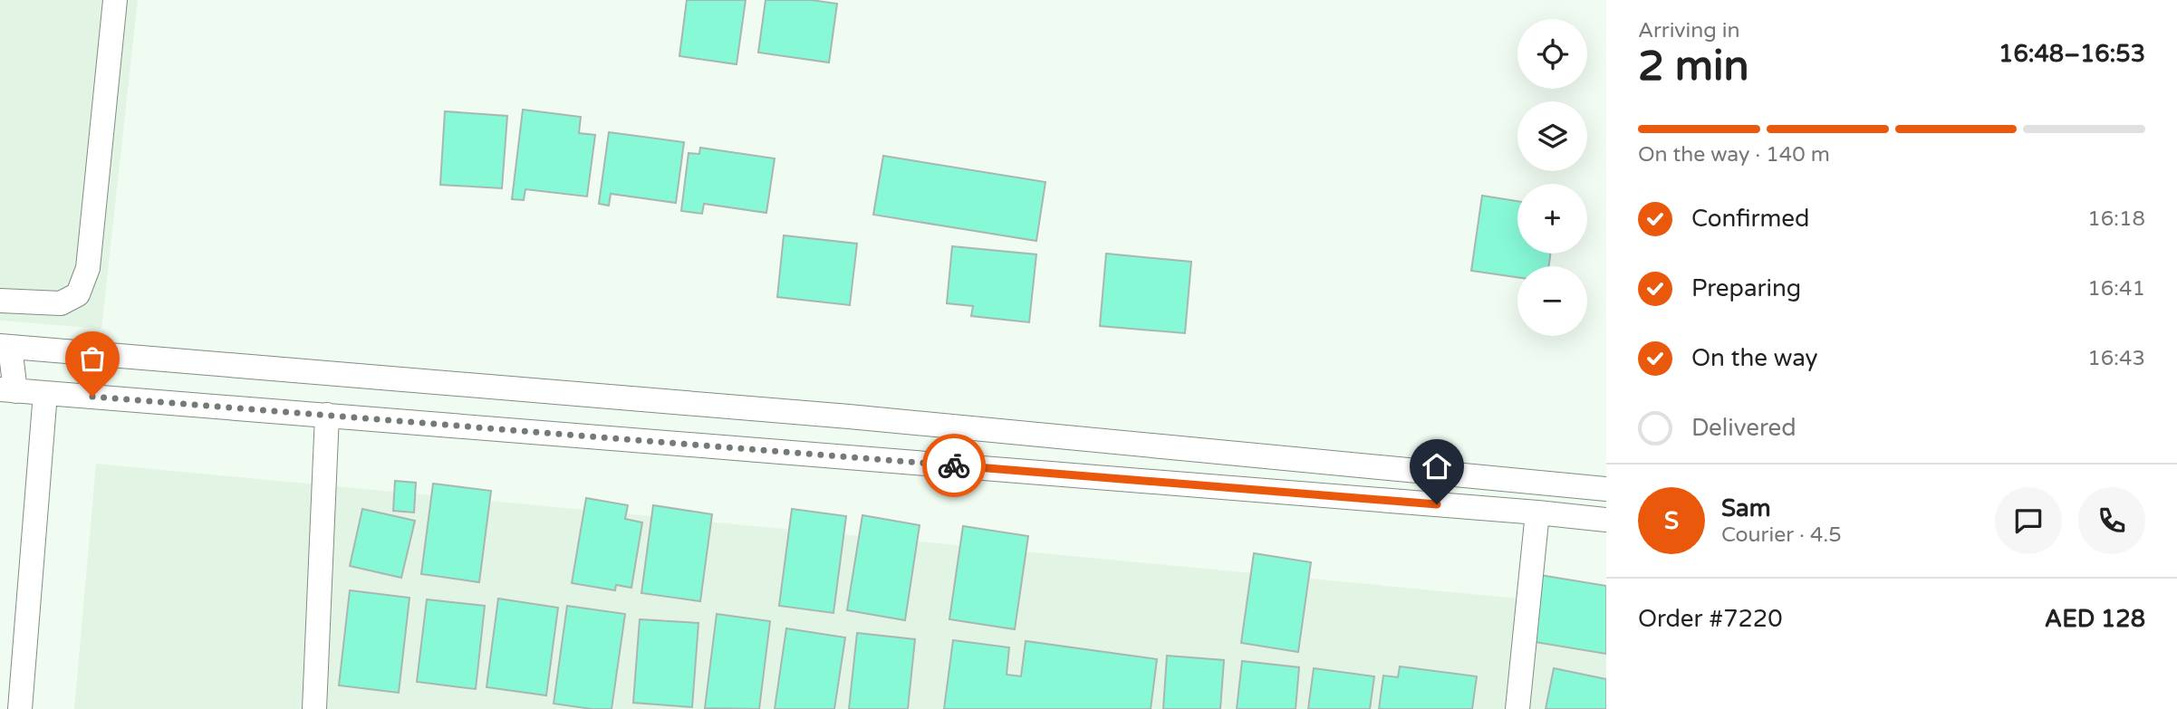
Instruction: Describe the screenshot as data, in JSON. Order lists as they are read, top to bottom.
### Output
{
  "page": {
    "heading": ["2 min", "Arriving in", "16:48–16:53"],
    "panel": [
      "Sam",
      "Courier · 4.5",
      "Order #7220",
      "AED 128"
    ],
    "map_buttons": ["+", "−"],
    "bar": "On the way · 140 m",
    "list": [
      ["Confirmed", "16:18"],
      ["Preparing", "16:41"],
      ["On the way", "16:43"],
      "Delivered"
    ],
    "round": "S"
  }
}
